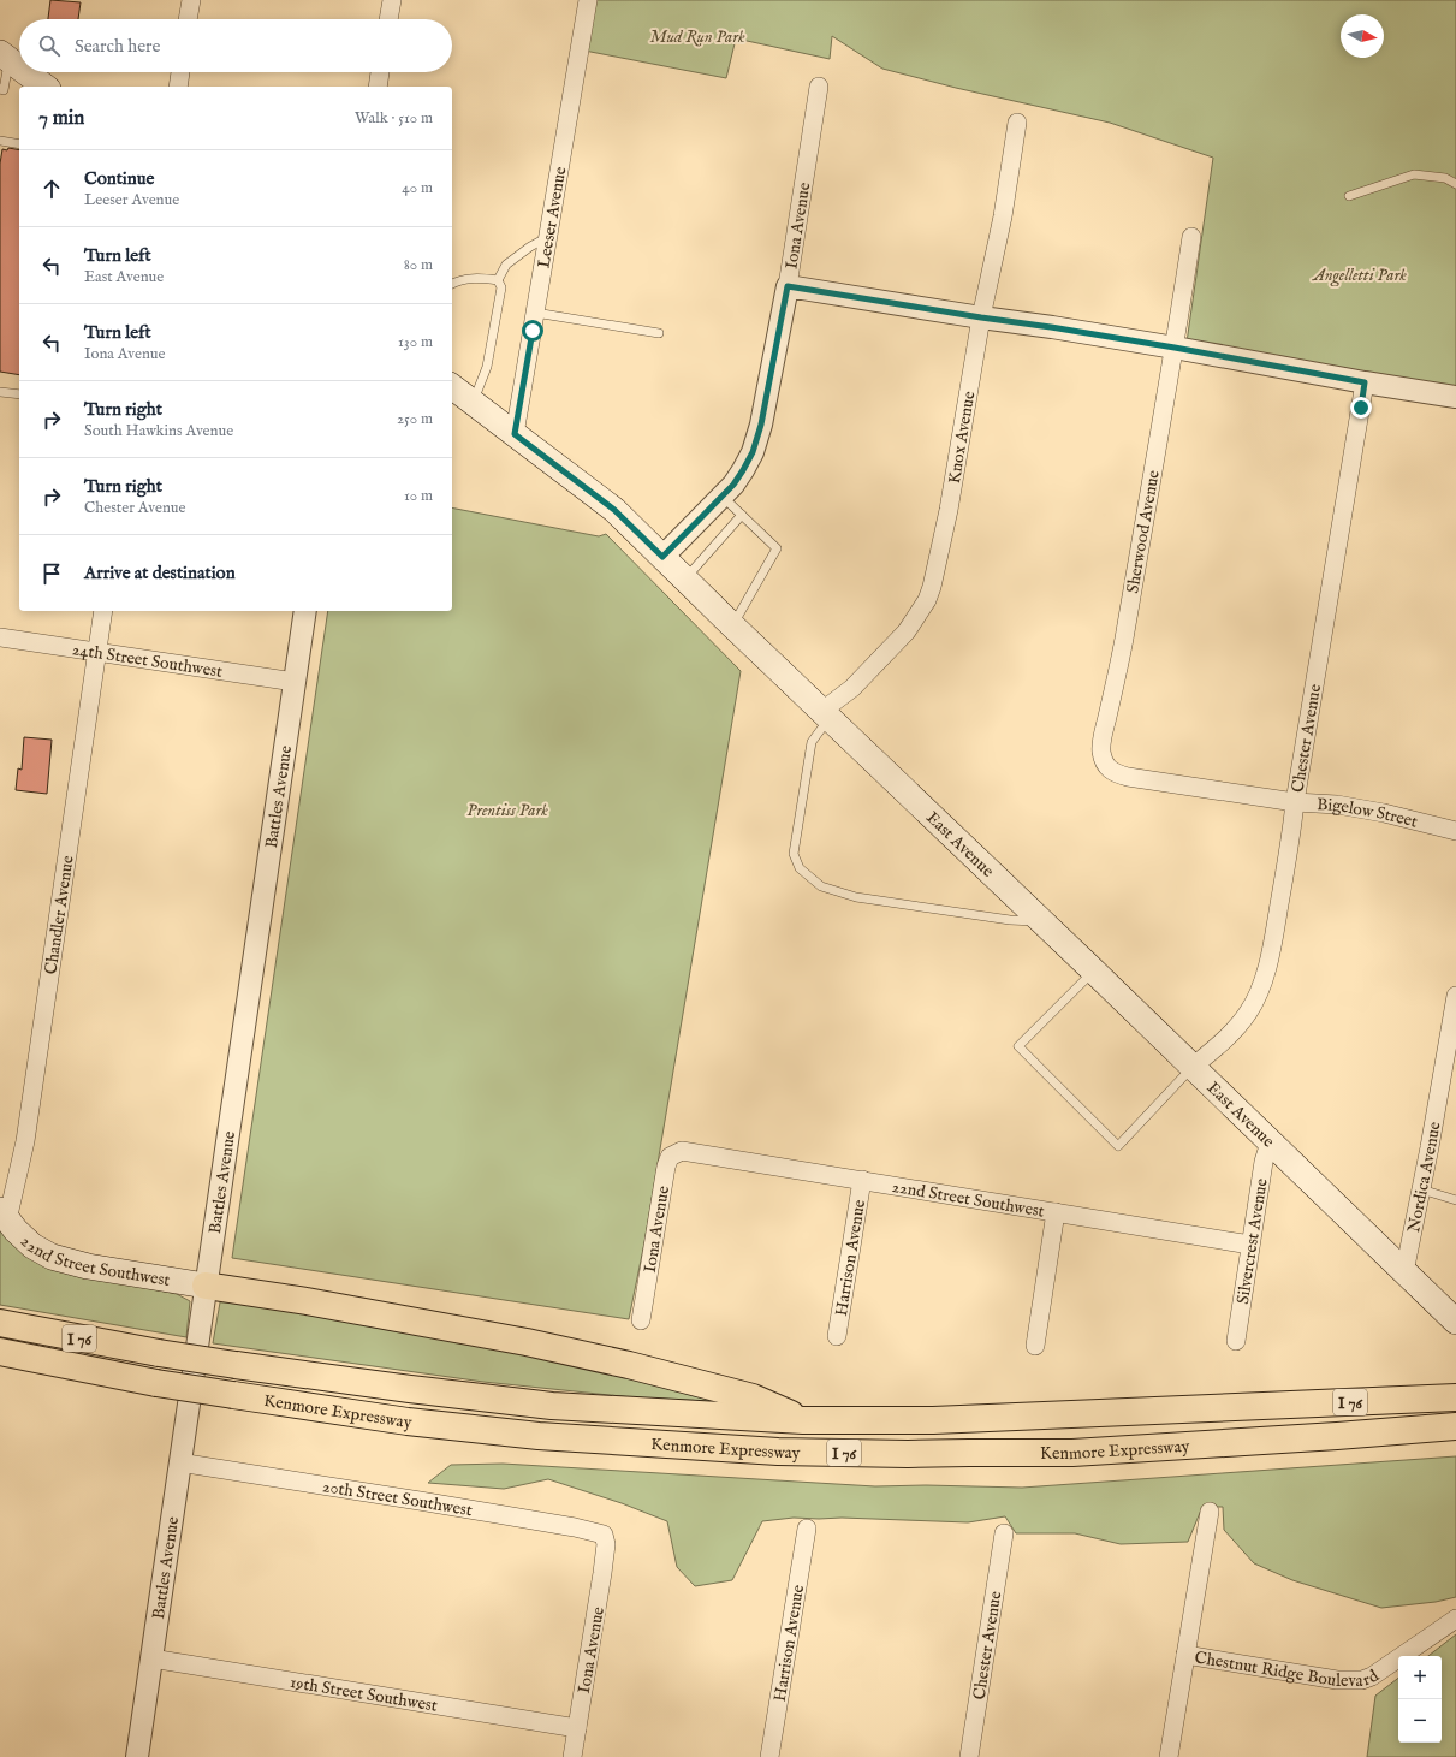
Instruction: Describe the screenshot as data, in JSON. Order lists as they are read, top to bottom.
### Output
{
  "streets": {
    "highway": ["I 76", "Kenmore Expressway"],
    "main road": ["East Avenue", "22nd Street Southwest"],
    "street": [
      "Leeser Avenue",
      "Iona Avenue",
      "Knox Avenue",
      "Sherwood Avenue",
      "24th Street Southwest",
      "Chester Avenue",
      "Battles Avenue",
      "Bigelow Street",
      "Chandler Avenue",
      "Nordica Avenue",
      "Silvercrest Avenue",
      "Harrison Avenue",
      "20th Street Southwest",
      "Chestnut Ridge Boulevard",
      "19th Street Southwest"
    ]
  },
  "crossings": [
    ["Leeser Avenue", "East Avenue"],
    ["Iona Avenue", "East Avenue"],
    ["Iona Avenue", "22nd Street Southwest"],
    ["Iona Avenue", "20th Street Southwest"],
    ["Iona Avenue", "19th Street Southwest"],
    ["Knox Avenue", "East Avenue"],
    ["Sherwood Avenue", "Bigelow Street"],
    ["24th Street Southwest", "Battles Avenue"],
    ["24th Street Southwest", "Chandler Avenue"],
    ["Chester Avenue", "Bigelow Street"],
    ["Chester Avenue", "East Avenue"],
    ["Battles Avenue", "22nd Street Southwest"],
    ["Battles Avenue", "20th Street Southwest"],
    ["Battles Avenue", "19th Street Southwest"],
    ["East Avenue", "Nordica Avenue"],
    ["East Avenue", "Silvercrest Avenue"],
    ["Chandler Avenue", "22nd Street Southwest"],
    ["22nd Street Southwest", "Silvercrest Avenue"],
    ["22nd Street Southwest", "Harrison Avenue"]
  ],
  "parks": ["Mud Run Park", "Angelletti Park", "Prentiss Park"],
  "north": "right",
  "page": {
    "search": "Search here",
    "heading": ["7 min", "Walk · 510 m"],
    "list": [
      ["Continue", "Leeser Avenue", "40 m"],
      ["Turn left", "East Avenue", "80 m"],
      ["Turn left", "Iona Avenue", "130 m"],
      ["Turn right", "South Hawkins Avenue", "250 m"],
      ["Turn right", "Chester Avenue", "10 m"],
      "Arrive at destination"
    ],
    "map_buttons": ["+", "−"]
  }
}
